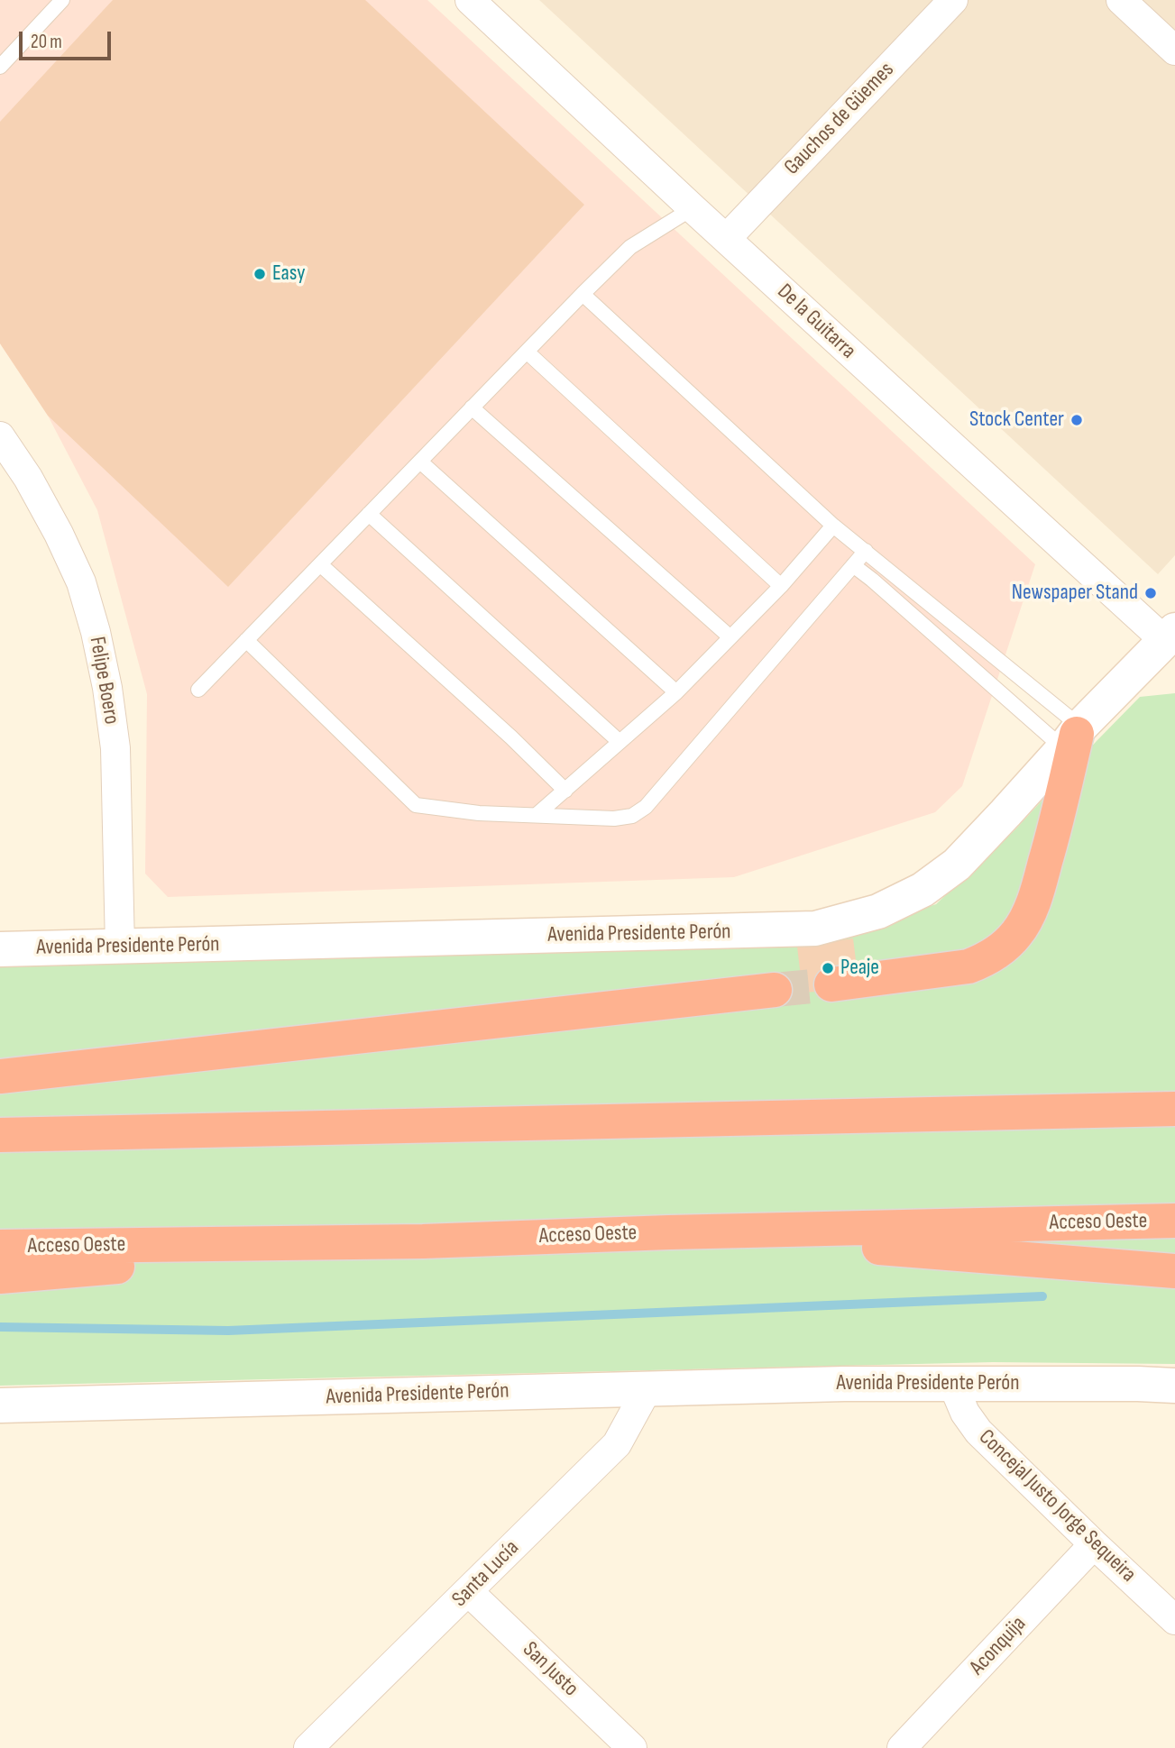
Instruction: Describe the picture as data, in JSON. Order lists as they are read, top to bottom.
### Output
{
  "streets": {
    "highway": ["Acceso Oeste"],
    "street": [
      "Gauchos de Güemes",
      "De la Guitarra",
      "Felipe Boero",
      "Avenida Presidente Perón",
      "Concejal Justo Jorge Sequeira",
      "Santa Lucía",
      "Aconquija",
      "San Justo"
    ]
  },
  "crossings": [
    ["Gauchos de Güemes", "De la Guitarra"],
    ["De la Guitarra", "Avenida Presidente Perón"],
    ["Felipe Boero", "Avenida Presidente Perón"],
    ["Avenida Presidente Perón", "Concejal Justo Jorge Sequeira"],
    ["Avenida Presidente Perón", "Santa Lucía"],
    ["Concejal Justo Jorge Sequeira", "Aconquija"],
    ["Santa Lucía", "San Justo"]
  ],
  "places": [
    "Easy",
    "Stock Center",
    "Newspaper Stand",
    "Peaje"
  ],
  "scale_bar": "20 m"
}
